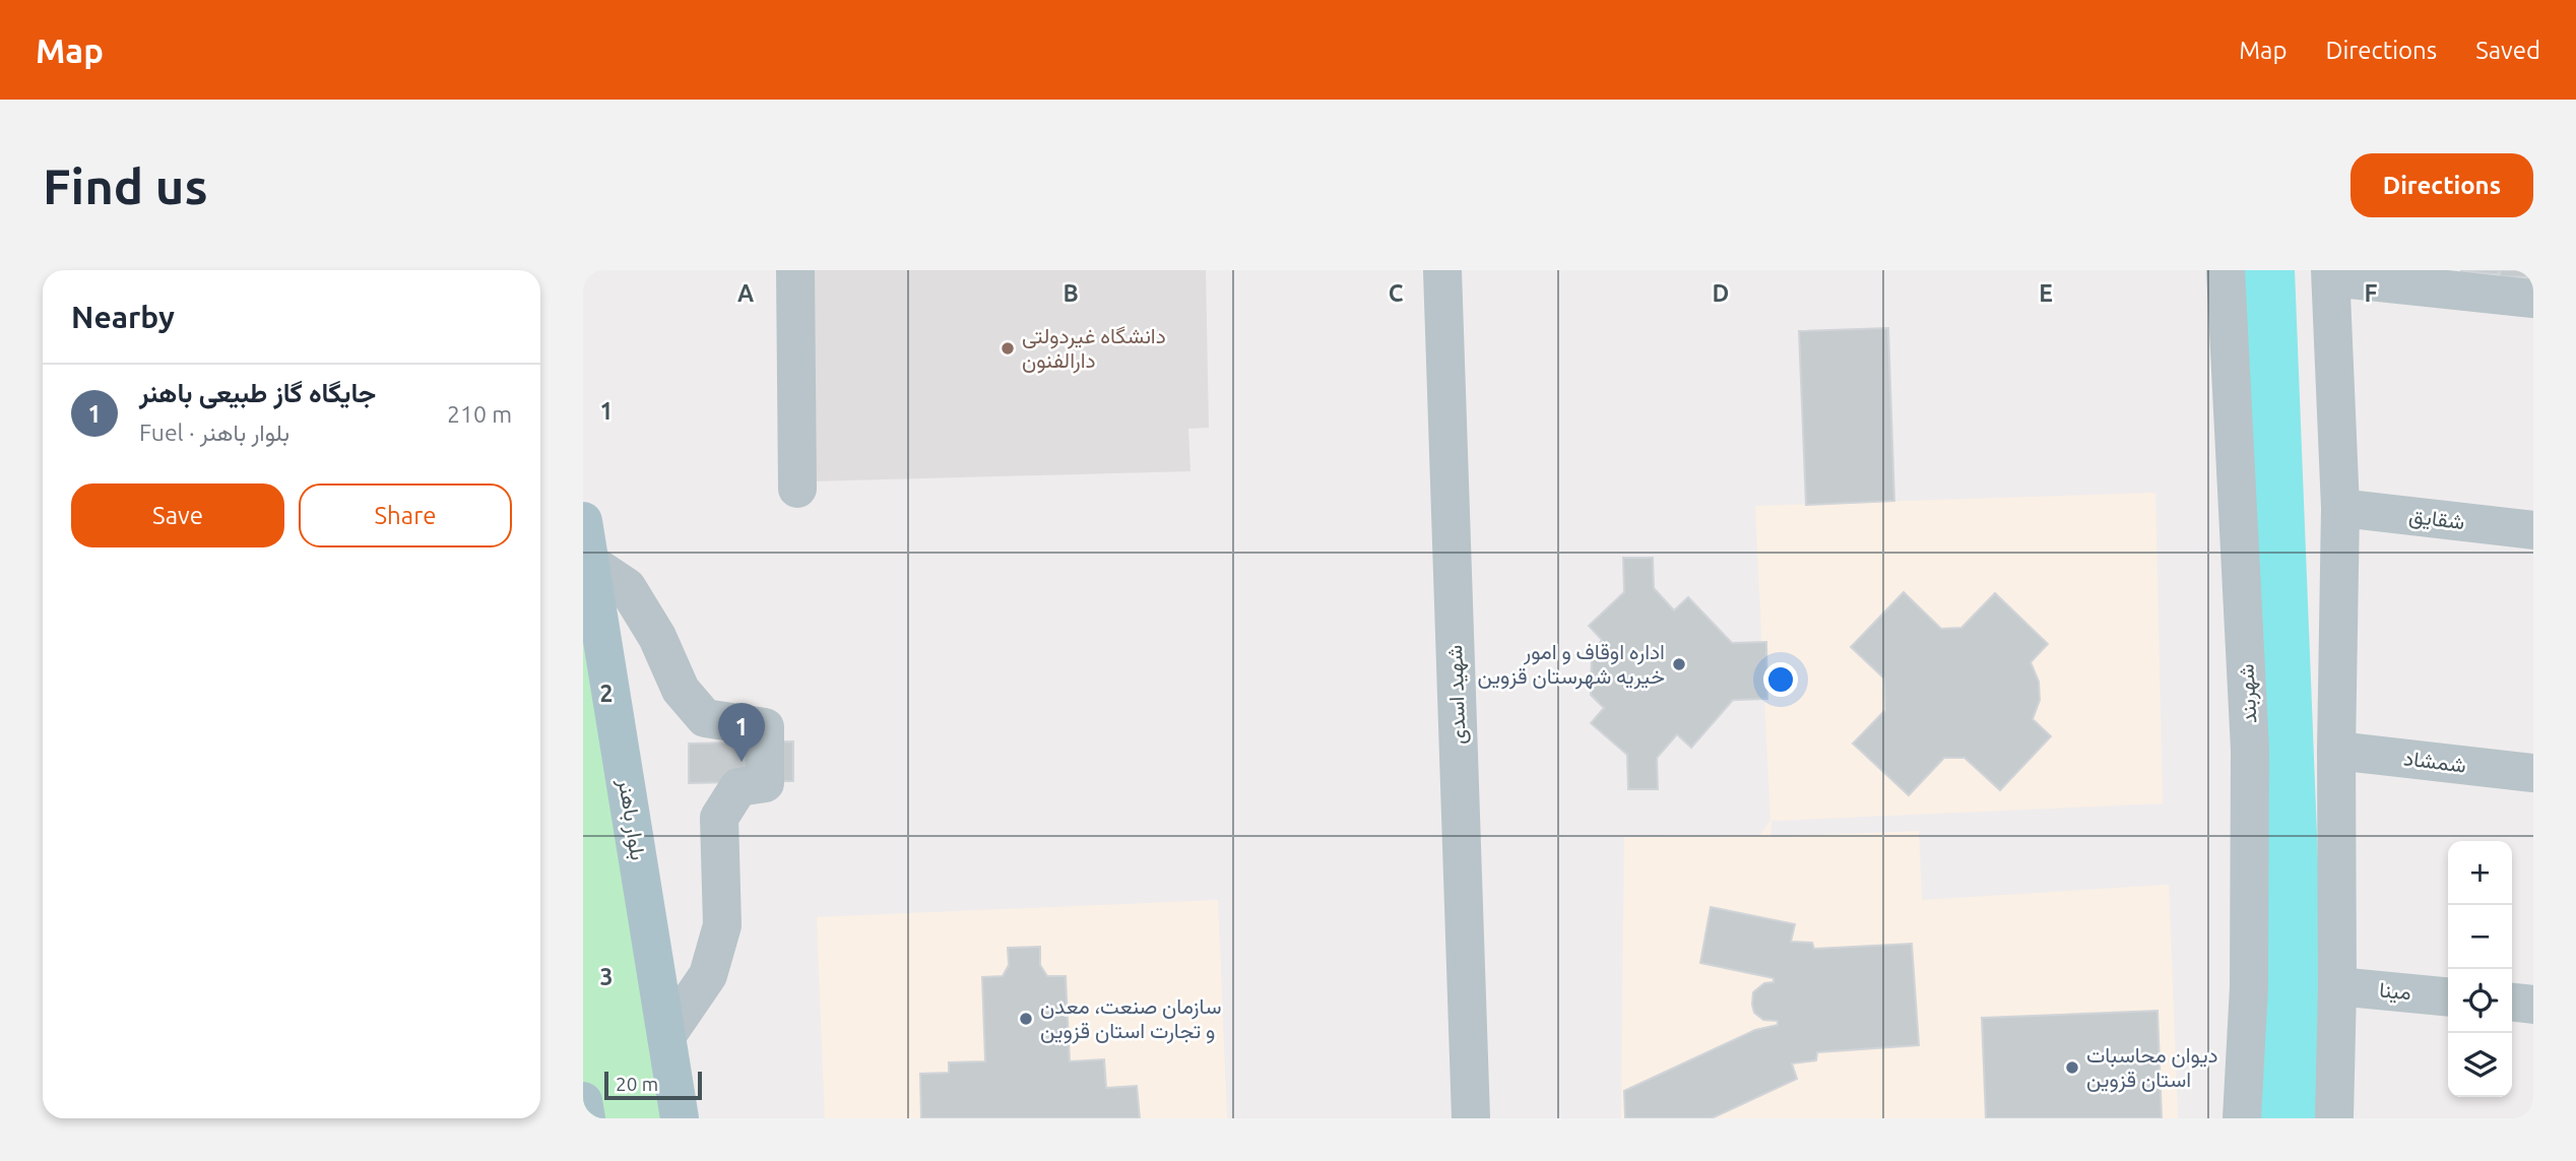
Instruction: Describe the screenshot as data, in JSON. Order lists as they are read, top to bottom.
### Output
{
  "streets": {
    "main road": ["بلوار باهنر"],
    "street": [
      "شقایق",
      "شهربند",
      "شهید اسدی",
      "شمشاد",
      "مینا"
    ]
  },
  "places": [
    "دانشگاه غیردولتی دارالفنون",
    "اداره اوقاف و امور خیریه شهرستان قزوین",
    "سازمان صنعت، معدن و تجارت استان قزوین",
    "دیوان محاسبات استان قزوین"
  ],
  "scale_bar": "20 m",
  "page": {
    "header": "Map",
    "nav": ["Map", "Directions", "Saved"],
    "buttons": [
      "Directions",
      ["Save", "Share"]
    ],
    "title": "Find us",
    "heading": "Nearby",
    "list": [
      {
        "mark": "1",
        "name": "جایگاه گاز طبیعی باهنر",
        "note": "Fuel · بلوار باهنر",
        "value": "210 m"
      }
    ],
    "pins": "1",
    "map_buttons": ["+", "−"],
    "scale": "20 m"
  },
  "grid": {
    "columns": [
      "A",
      "B",
      "C",
      "D",
      "E",
      "F"
    ],
    "rows": ["1", "2", "3"]
  }
}
